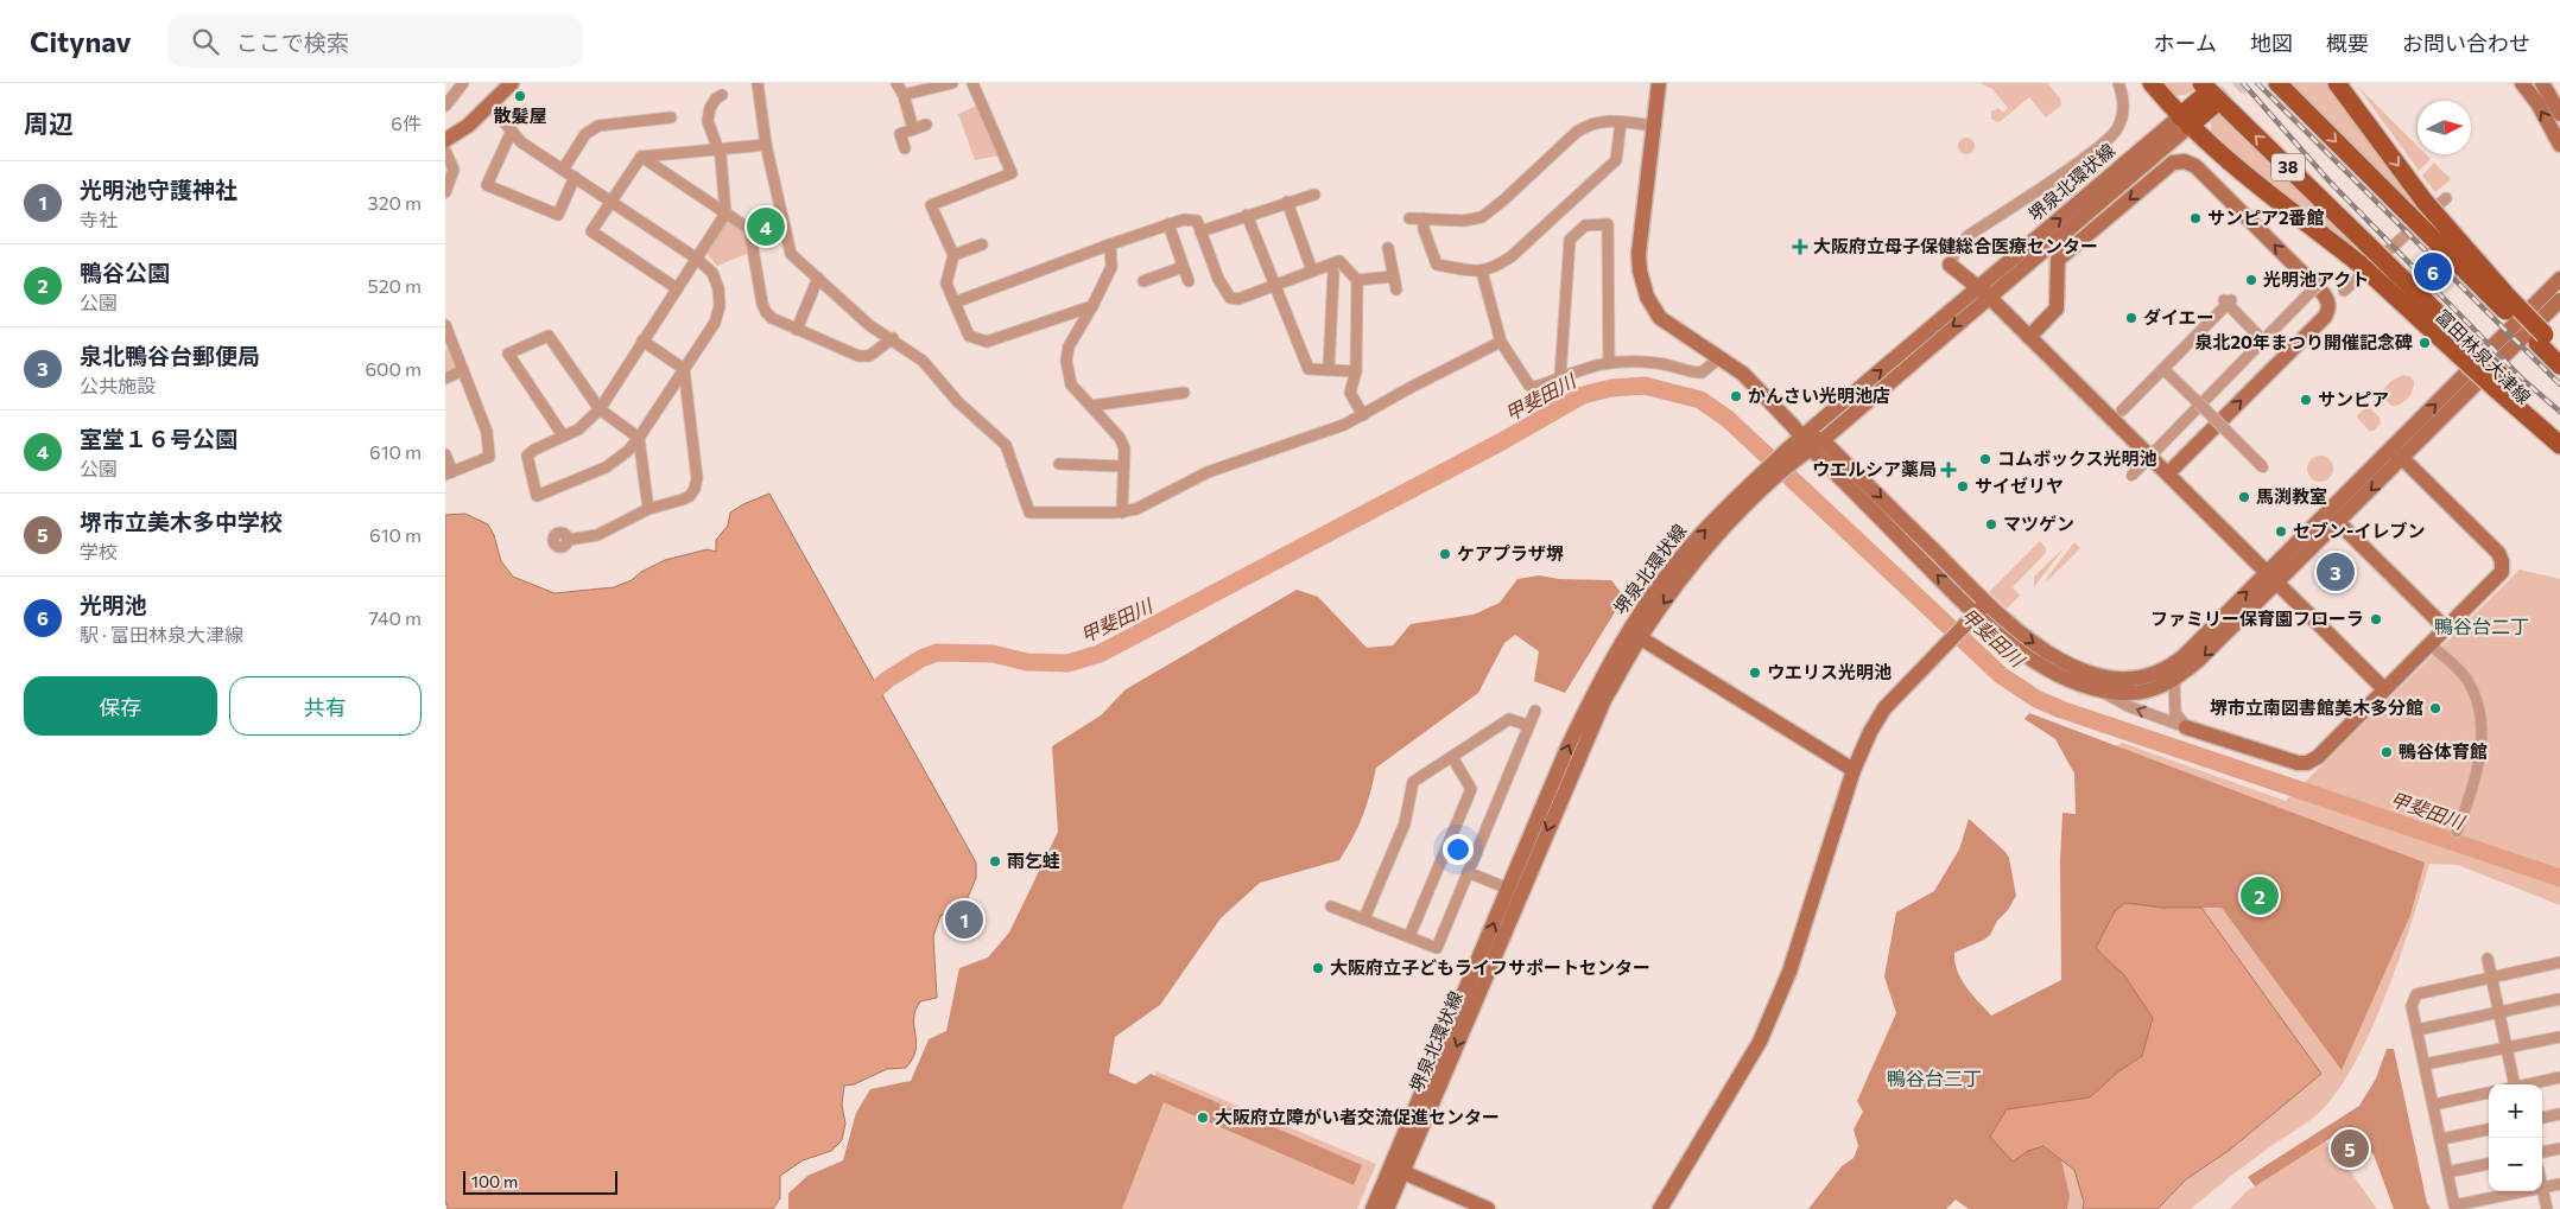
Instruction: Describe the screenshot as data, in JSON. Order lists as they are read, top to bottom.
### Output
{
  "streets": {
    "main road": ["38", "富田林泉大津線"],
    "street": ["堺泉北環状線"]
  },
  "crossings": [
    ["堺泉北環状線", "富田林泉大津線"]
  ],
  "districts": ["鴨谷台二丁", "鴨谷台三丁"],
  "water": ["甲斐田川"],
  "places": {
    "other": [
      "散髪屋",
      "サンピア2番館",
      "光明池アクト",
      "ダイエー",
      "泉北20年まつり開催記念碑",
      "かんさい光明池店",
      "サンピア",
      "コムボックス光明池",
      "サイゼリヤ",
      "馬渕教室",
      "マツゲン",
      "セブン-イレブン",
      "ケアプラザ堺",
      "ファミリー保育園フローラ",
      "ウエリス光明池",
      "堺市立南図書館美木多分館",
      "鴨谷体育館",
      "雨乞蛙",
      "大阪府立子どもライフサポートセンター",
      "大阪府立障がい者交流促進センター"
    ],
    "health": ["大阪府立母子保健総合医療センター", "ウエルシア薬局"]
  },
  "scale_bar": "100 m",
  "north": "right",
  "page": {
    "header": "Citynav",
    "search": "ここで検索",
    "nav": [
      "ホーム",
      "地図",
      "概要",
      "お問い合わせ"
    ],
    "heading": ["周辺", "6件"],
    "list": [
      {
        "mark": "1",
        "name": "光明池守護神社",
        "note": "寺社",
        "value": "320 m"
      },
      {
        "mark": "2",
        "name": "鴨谷公園",
        "note": "公園",
        "value": "520 m"
      },
      {
        "mark": "3",
        "name": "泉北鴨谷台郵便局",
        "note": "公共施設",
        "value": "600 m"
      },
      {
        "mark": "4",
        "name": "室堂１６号公園",
        "note": "公園",
        "value": "610 m"
      },
      {
        "mark": "5",
        "name": "堺市立美木多中学校",
        "note": "学校",
        "value": "610 m"
      },
      {
        "mark": "6",
        "name": "光明池",
        "note": "駅 · 富田林泉大津線",
        "value": "740 m"
      }
    ],
    "pins": [
      "4",
      "6",
      "3",
      "2",
      "1",
      "5"
    ],
    "buttons": ["保存", "共有"],
    "map_buttons": ["+", "−"],
    "scale": "100 m"
  }
}
